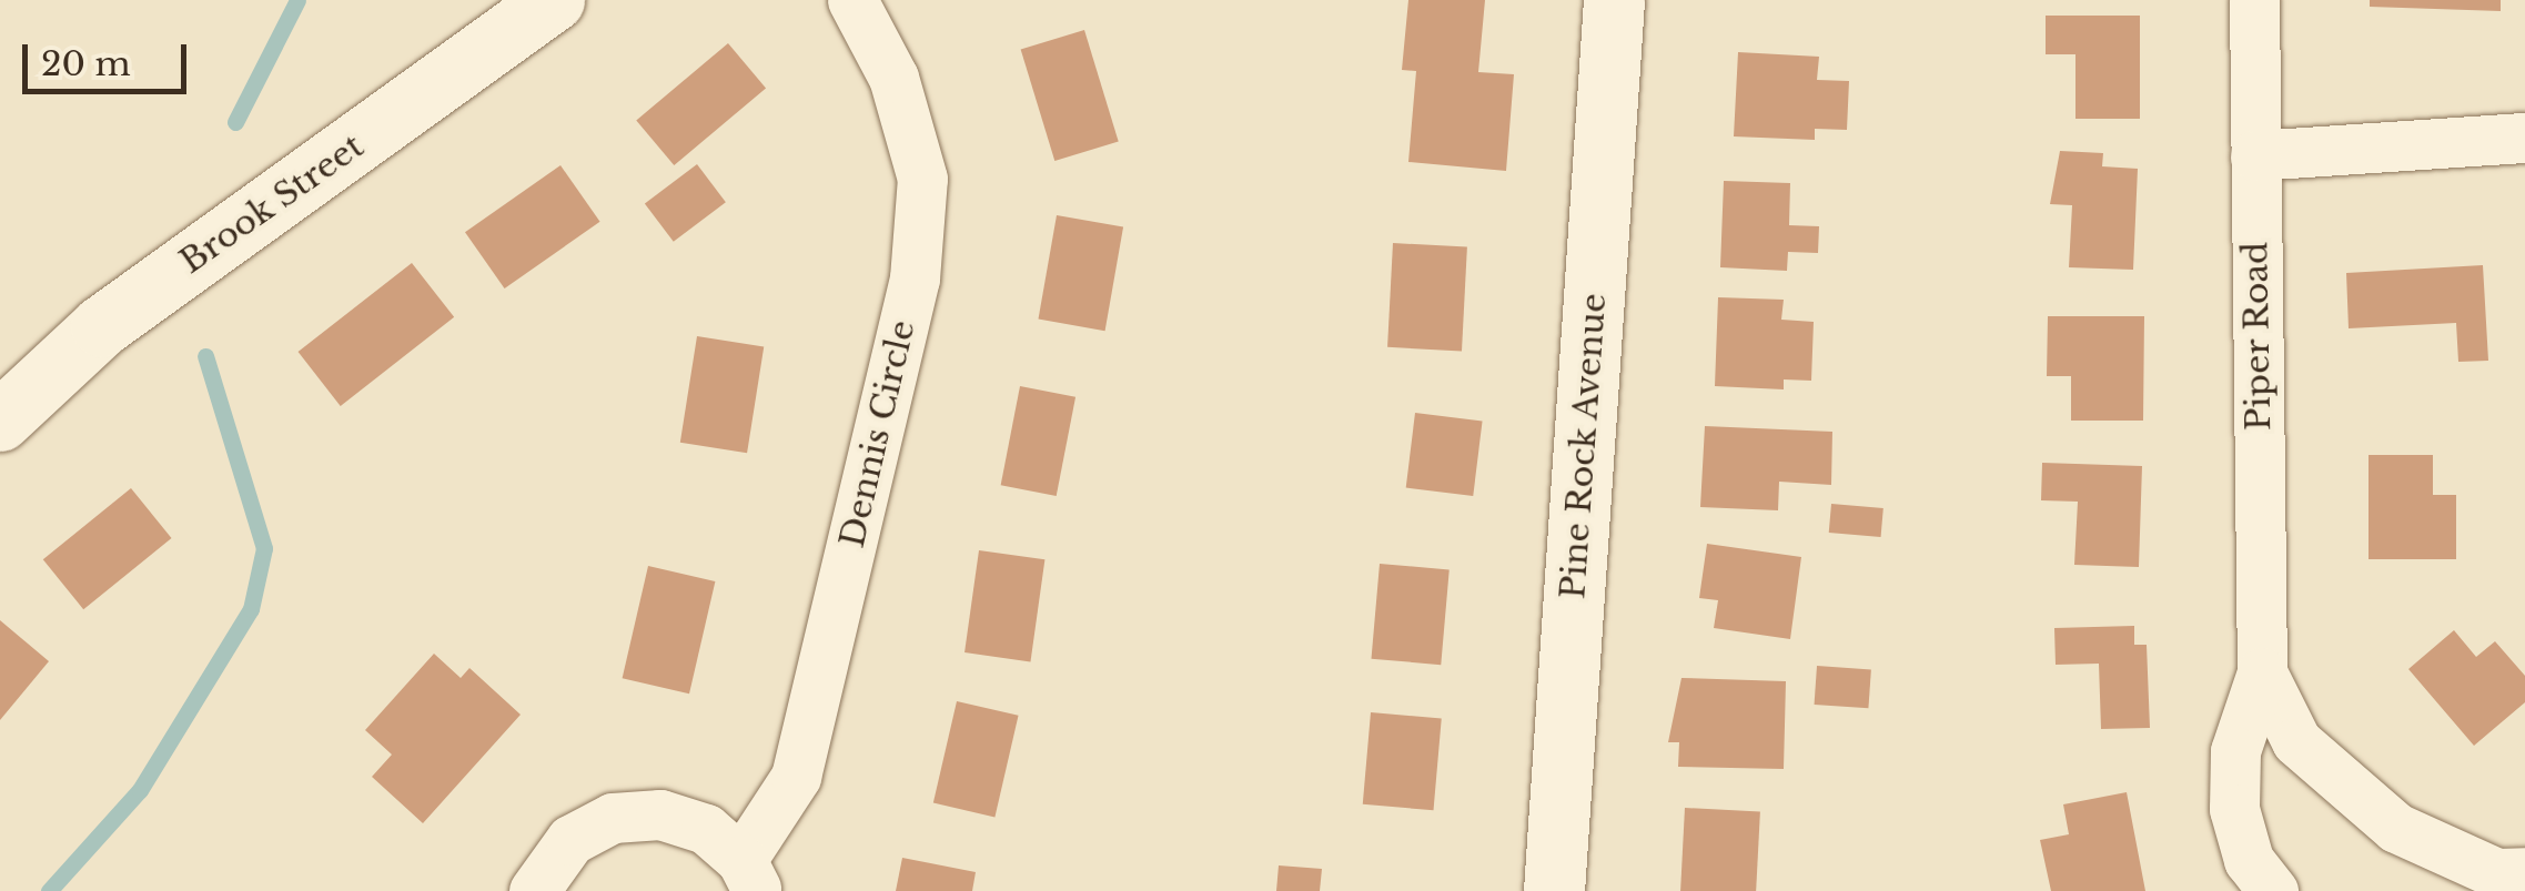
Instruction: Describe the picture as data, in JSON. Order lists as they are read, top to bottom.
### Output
{
  "streets": {
    "street": [
      "Brook Street",
      "Piper Road",
      "Dennis Circle",
      "Pine Rock Avenue"
    ]
  },
  "scale_bar": "20 m"
}
